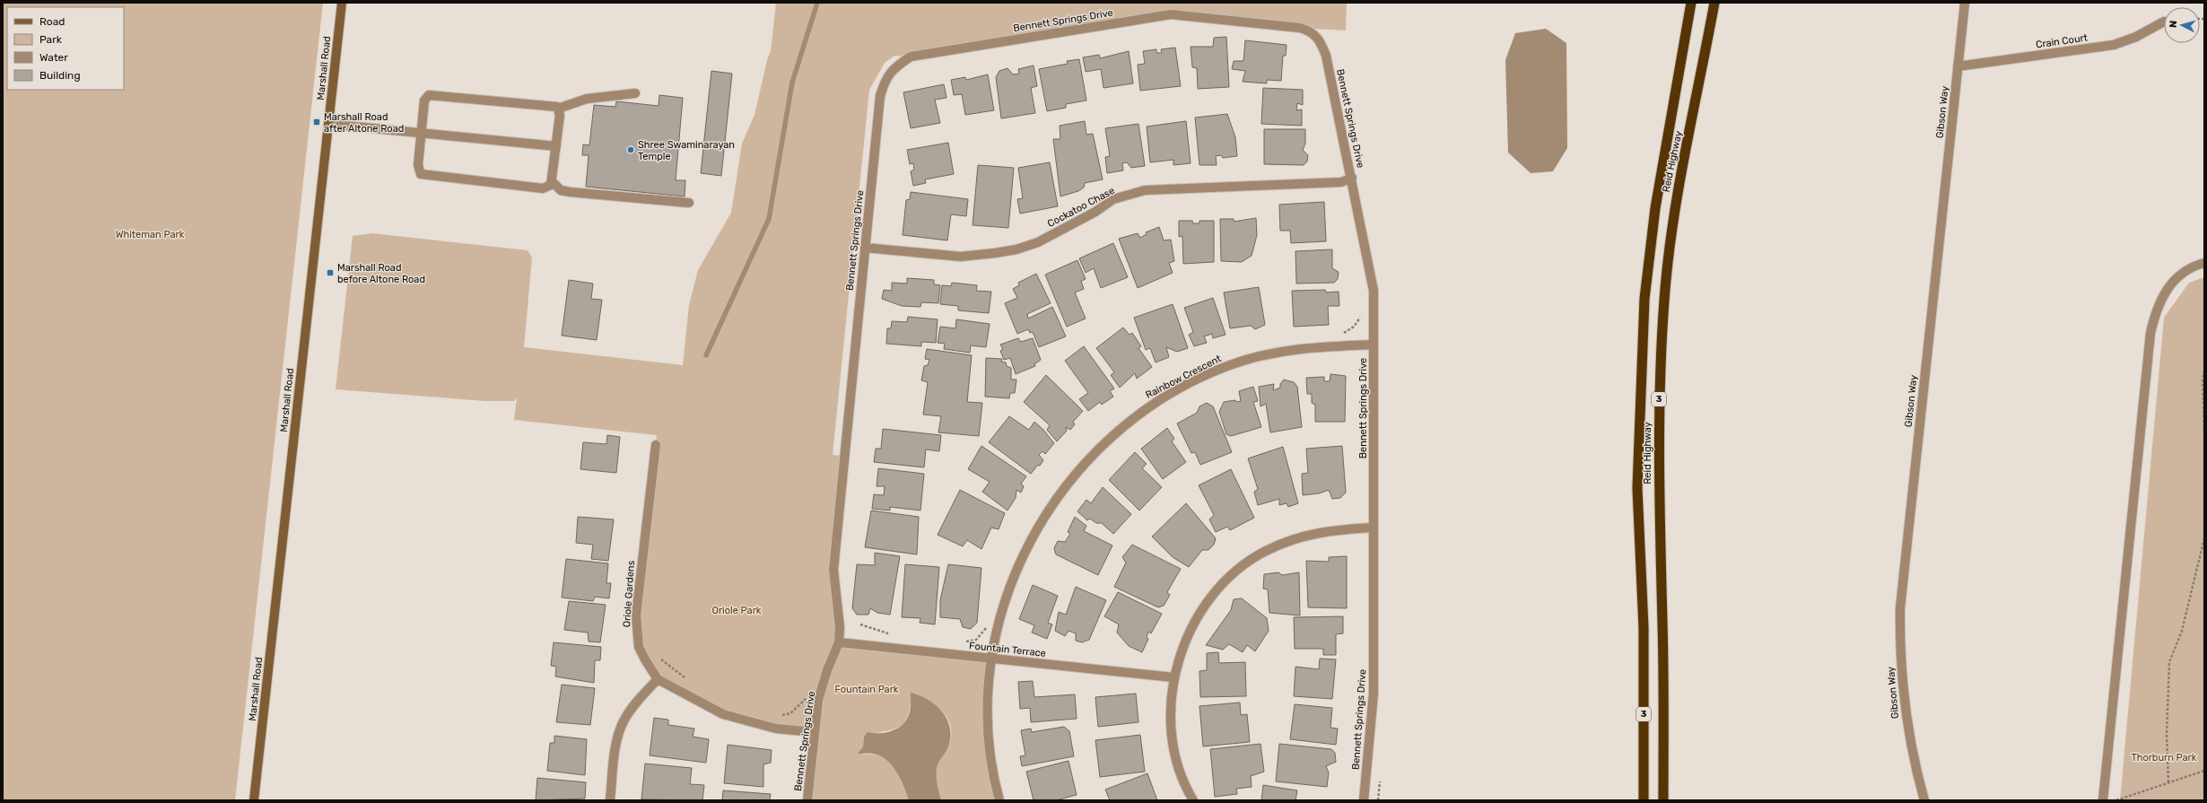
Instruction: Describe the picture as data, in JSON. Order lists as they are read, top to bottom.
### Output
{
  "streets": {
    "highway": ["Reid Highway", "3"],
    "main road": ["Marshall Road"],
    "street": [
      "Bennett Springs Drive",
      "Crain Court",
      "Gibson Way",
      "Cockatoo Chase",
      "Rainbow Crescent",
      "Oriole Gardens",
      "Fountain Terrace"
    ]
  },
  "crossings": [
    ["Bennett Springs Drive", "Cockatoo Chase"],
    ["Bennett Springs Drive", "Rainbow Crescent"],
    ["Bennett Springs Drive", "Fountain Terrace"],
    ["Crain Court", "Gibson Way"],
    ["Rainbow Crescent", "Fountain Terrace"]
  ],
  "parks": [
    "Whiteman Park",
    "Oriole Park",
    "Fountain Park",
    "Thorburn Park"
  ],
  "places": {
    "transit": ["Marshall Road after Altone Road", "Marshall Road before Altone Road"],
    "other": ["Shree Swaminarayan Temple"]
  },
  "legend": [
    "Road",
    "Park",
    "Water",
    "Building"
  ],
  "north": "left"
}
